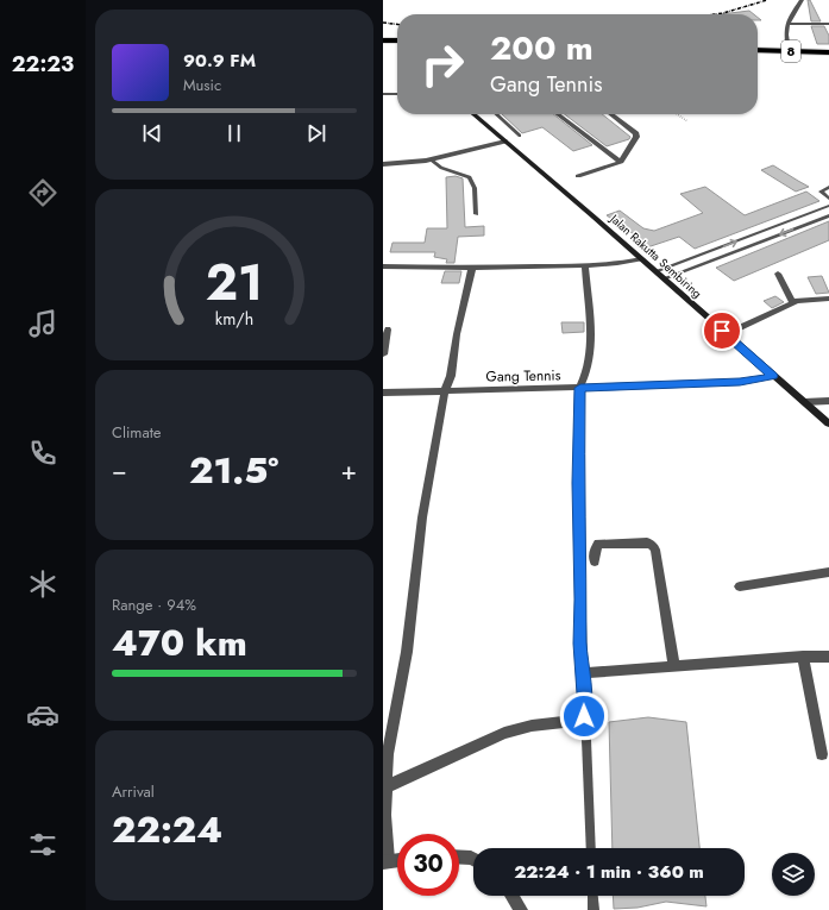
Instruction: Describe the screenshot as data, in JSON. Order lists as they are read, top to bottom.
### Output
{
  "streets": {
    "highway": ["8"],
    "main road": ["Jalan Rakutta Sembiring"],
    "street": ["Gang Tennis"]
  },
  "crossings": [
    ["Jalan Rakutta Sembiring", "Gang Tennis"]
  ],
  "page": {
    "tabs": "22:23",
    "turn": ["200 m", "Gang Tennis"],
    "song": ["90.9 FM", "Music"],
    "tile": [
      "Climate",
      ["Range · 94%", "470 km"],
      ["Arrival", "22:24"]
    ],
    "heat": ["−", "21.5°", "+"],
    "limit": "30",
    "trip": "22:24 · 1 min · 360 m",
    "gauge": ["21", "km/h"]
  }
}
